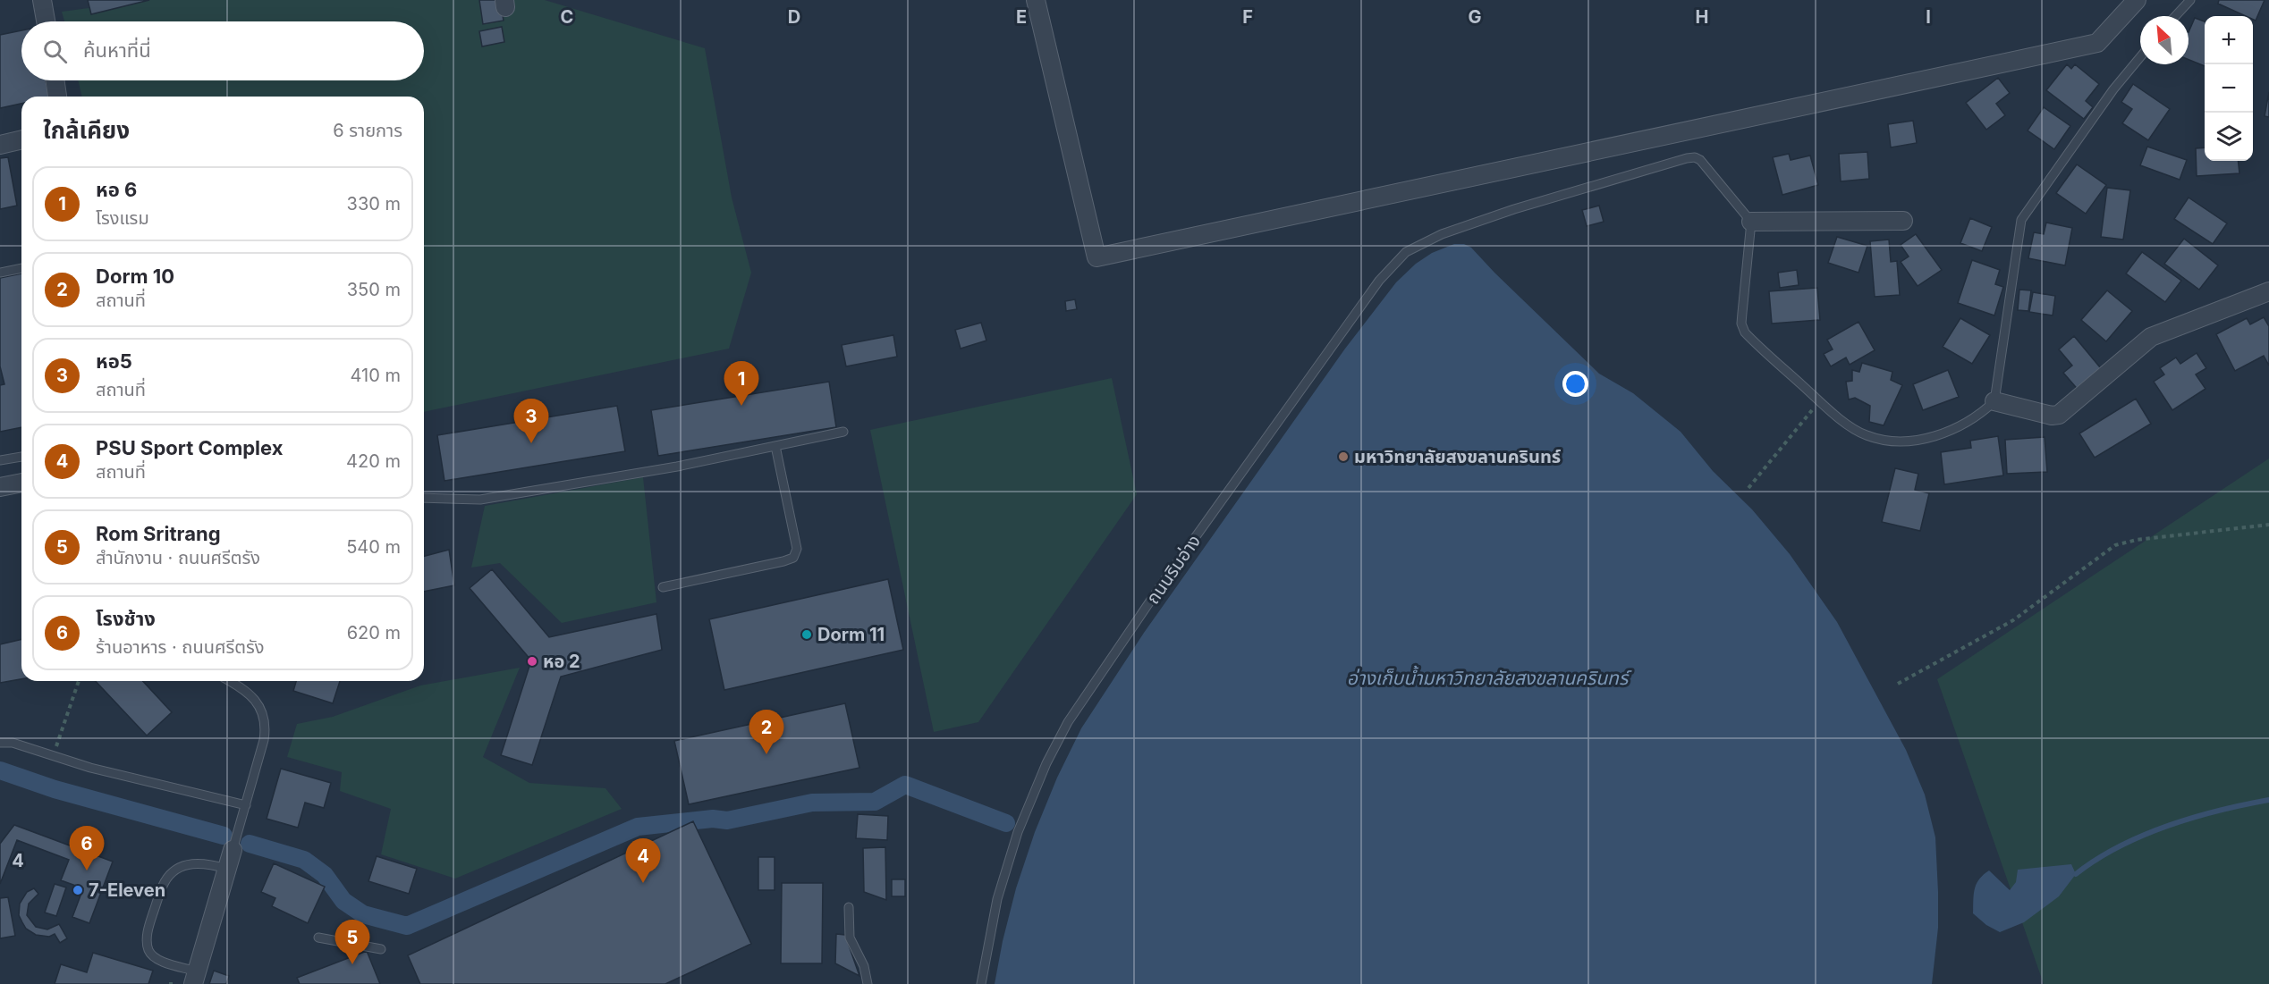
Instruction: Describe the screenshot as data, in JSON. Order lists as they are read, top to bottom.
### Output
{
  "streets": {
    "lane": ["ถนนริมอ่าง"]
  },
  "water": ["อ่างเก็บน้ำมหาวิทยาลัยสงขลานครินทร์"],
  "places": [
    "มหาวิทยาลัยสงขลานครินทร์",
    "Dorm 11",
    "หอ 2",
    "7-Eleven"
  ],
  "north": "top left",
  "page": {
    "map_buttons": ["+", "−"],
    "search": "ค้นหาที่นี่",
    "heading": ["ใกล้เคียง", "6 รายการ"],
    "list": [
      {
        "mark": "1",
        "name": "หอ 6",
        "note": "โรงแรม",
        "value": "330 m"
      },
      {
        "mark": "2",
        "name": "Dorm 10",
        "note": "สถานที่",
        "value": "350 m"
      },
      {
        "mark": "3",
        "name": "หอ5",
        "note": "สถานที่",
        "value": "410 m"
      },
      {
        "mark": "4",
        "name": "PSU Sport Complex",
        "note": "สถานที่",
        "value": "420 m"
      },
      {
        "mark": "5",
        "name": "Rom Sritrang",
        "note": "สำนักงาน · ถนนศรีตรัง",
        "value": "540 m"
      },
      {
        "mark": "6",
        "name": "โรงช้าง",
        "note": "ร้านอาหาร · ถนนศรีตรัง",
        "value": "620 m"
      }
    ],
    "pins": [
      "1",
      "3",
      "2",
      "6",
      "4",
      "5"
    ]
  },
  "grid": {
    "columns": [
      "C",
      "D",
      "E",
      "F",
      "G",
      "H",
      "I"
    ],
    "rows": ["4"]
  }
}
